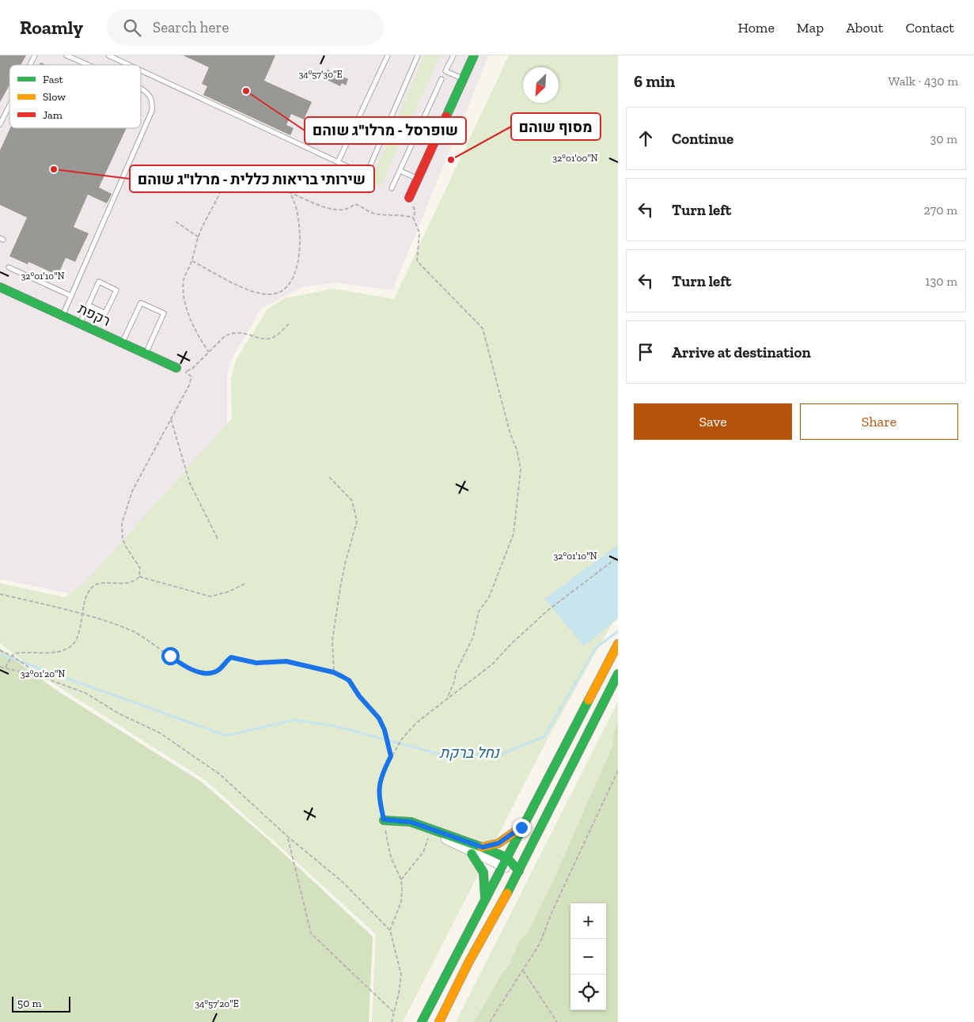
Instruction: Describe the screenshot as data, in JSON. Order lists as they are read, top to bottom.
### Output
{
  "streets": {
    "main road": ["רקפת"]
  },
  "water": ["נחל ברקת"],
  "places": ["שופרסל - מרלו\"ג שוהם", "מסוף שוהם", "שירותי בריאות כללית - מרלו\"ג שוהם"],
  "legend": ["Fast", "Slow", "Jam"],
  "scale_bar": "50 m",
  "north": "bottom left",
  "page": {
    "header": "Roamly",
    "search": "Search here",
    "nav": [
      "Home",
      "Map",
      "About",
      "Contact"
    ],
    "heading": ["6 min", "Walk · 430 m"],
    "list": [
      ["Continue", "30 m"],
      ["Turn left", "270 m"],
      ["Turn left", "130 m"],
      "Arrive at destination"
    ],
    "buttons": ["Save", "Share"],
    "map_buttons": ["+", "−"],
    "scale": "50 m"
  },
  "coordinates": [
    "34°57'30\"E",
    "32°01'00\"N",
    "32°01'10\"N",
    "32°01'20\"N",
    "34°57'20\"E"
  ]
}
